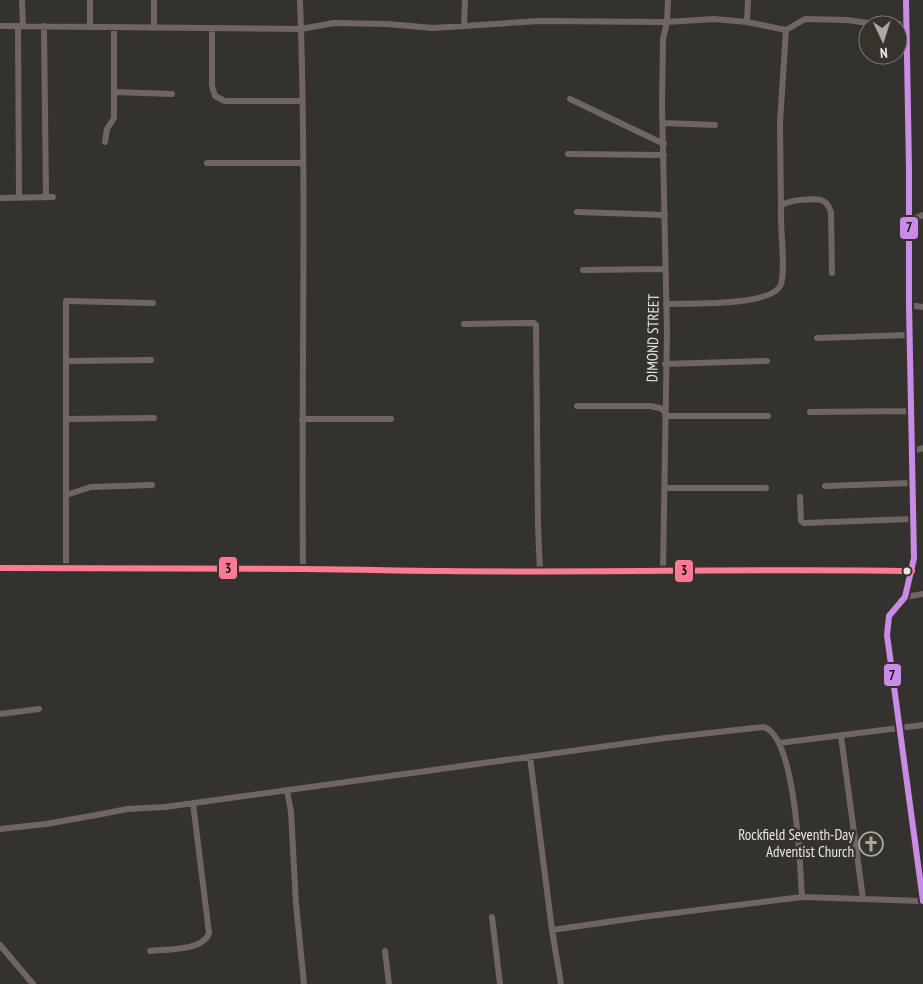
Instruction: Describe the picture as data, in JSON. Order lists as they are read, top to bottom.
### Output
{
  "streets": {
    "street": ["DIMOND STREET"]
  },
  "places": {
    "church": ["Rockfield Seventh-Day Adventist Church"]
  },
  "lines": ["transit line 7", "transit line 3"],
  "north": "bottom"
}
